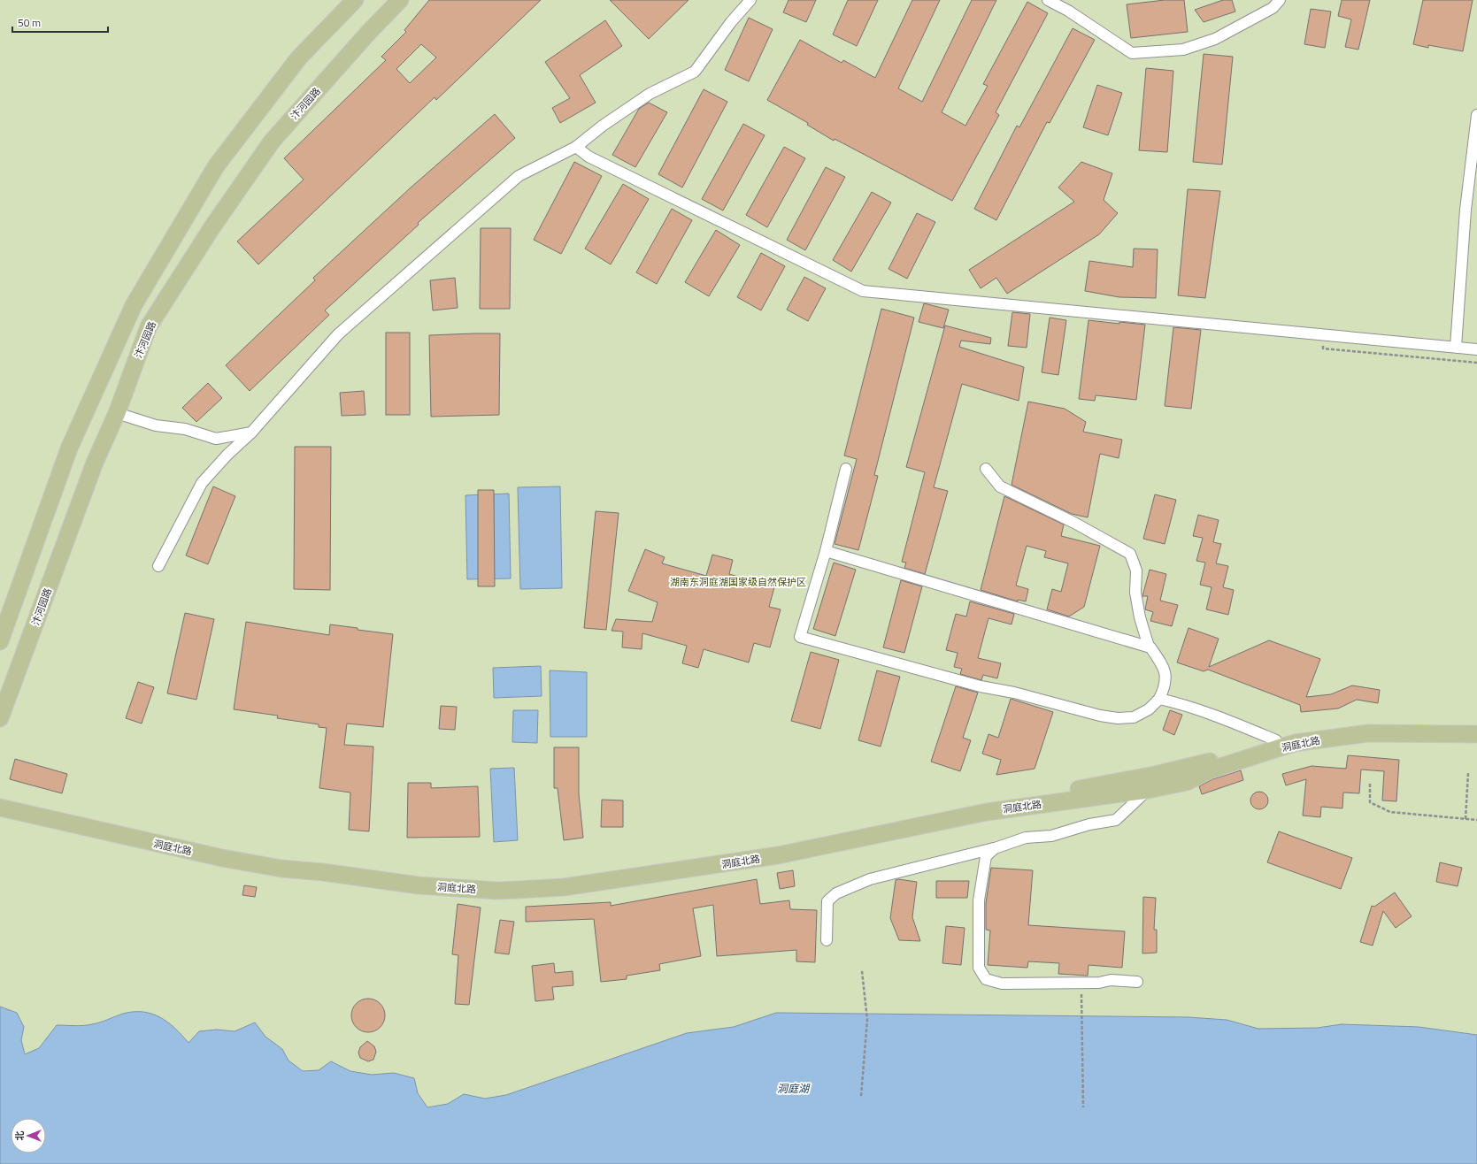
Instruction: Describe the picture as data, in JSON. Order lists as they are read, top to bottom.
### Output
{
  "streets": {
    "main road": ["汴河园路", "洞庭北路"]
  },
  "water": ["洞庭湖"],
  "parks": ["湖南东洞庭湖国家级自然保护区"],
  "scale_bar": "50 m",
  "north": "left"
}
